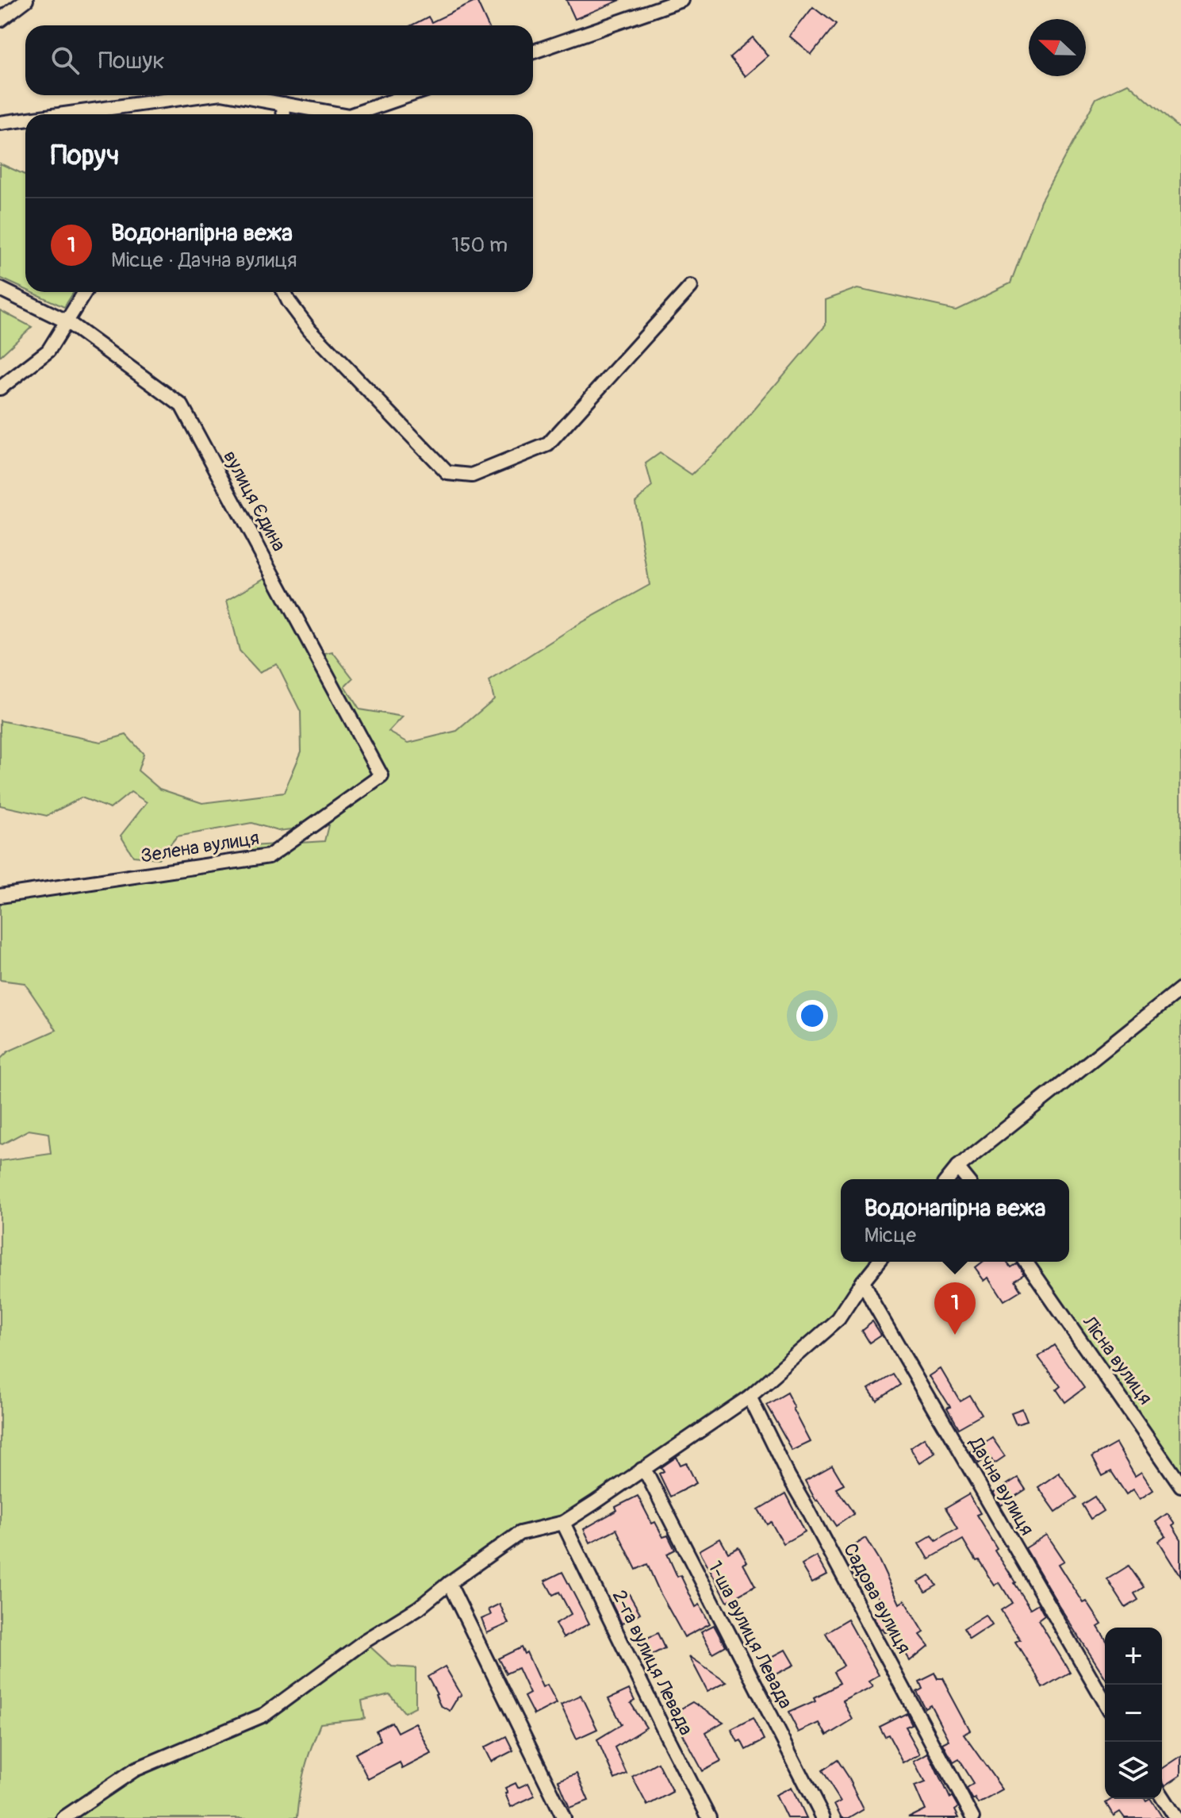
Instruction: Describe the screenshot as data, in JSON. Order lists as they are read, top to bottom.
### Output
{
  "streets": {
    "street": [
      "вулиця Єдина",
      "Зелена вулиця",
      "Лісна вулиця",
      "Дачна вулиця",
      "Садова вулиця",
      "1-ша вулиця Левада",
      "2-га вулиця Левада"
    ]
  },
  "crossings": [
    ["вулиця Єдина", "Зелена вулиця"]
  ],
  "north": "left",
  "page": {
    "search": "Пошук",
    "heading": "Поруч",
    "list": [
      {
        "mark": "1",
        "name": "Водонапірна вежа",
        "note": "Місце · Дачна вулиця",
        "value": "150 m"
      }
    ],
    "popup": ["Водонапірна вежа", "Місце"],
    "pins": "1",
    "map_buttons": ["+", "−"]
  }
}
